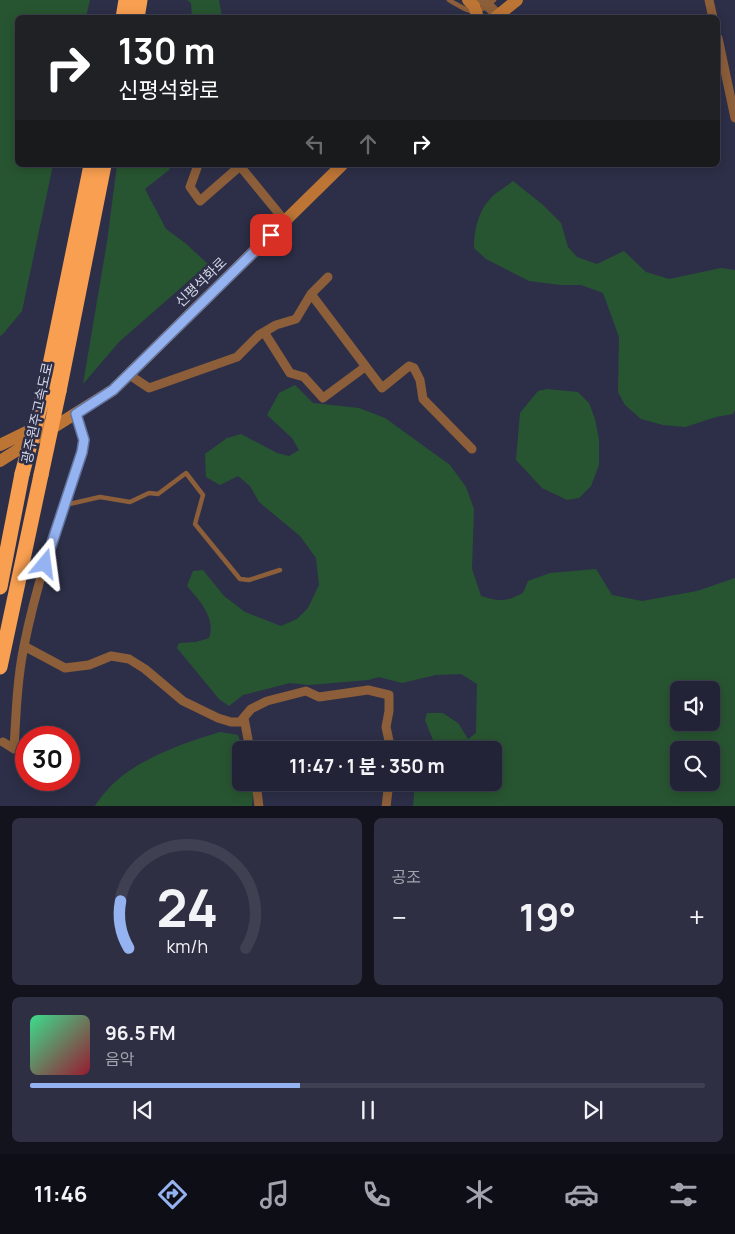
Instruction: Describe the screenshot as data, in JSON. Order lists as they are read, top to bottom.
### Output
{
  "streets": {
    "highway": ["광주원주고속도로"],
    "main road": ["신평석화로"]
  },
  "page": {
    "turn": ["130 m", "신평석화로"],
    "limit": "30",
    "trip": "11:47 · 1 분 · 350 m",
    "tile": "공조",
    "heat": ["−", "19°", "+"],
    "song": ["96.5 FM", "음악"],
    "tabs": "11:46",
    "gauge": ["24", "km/h"]
  }
}
